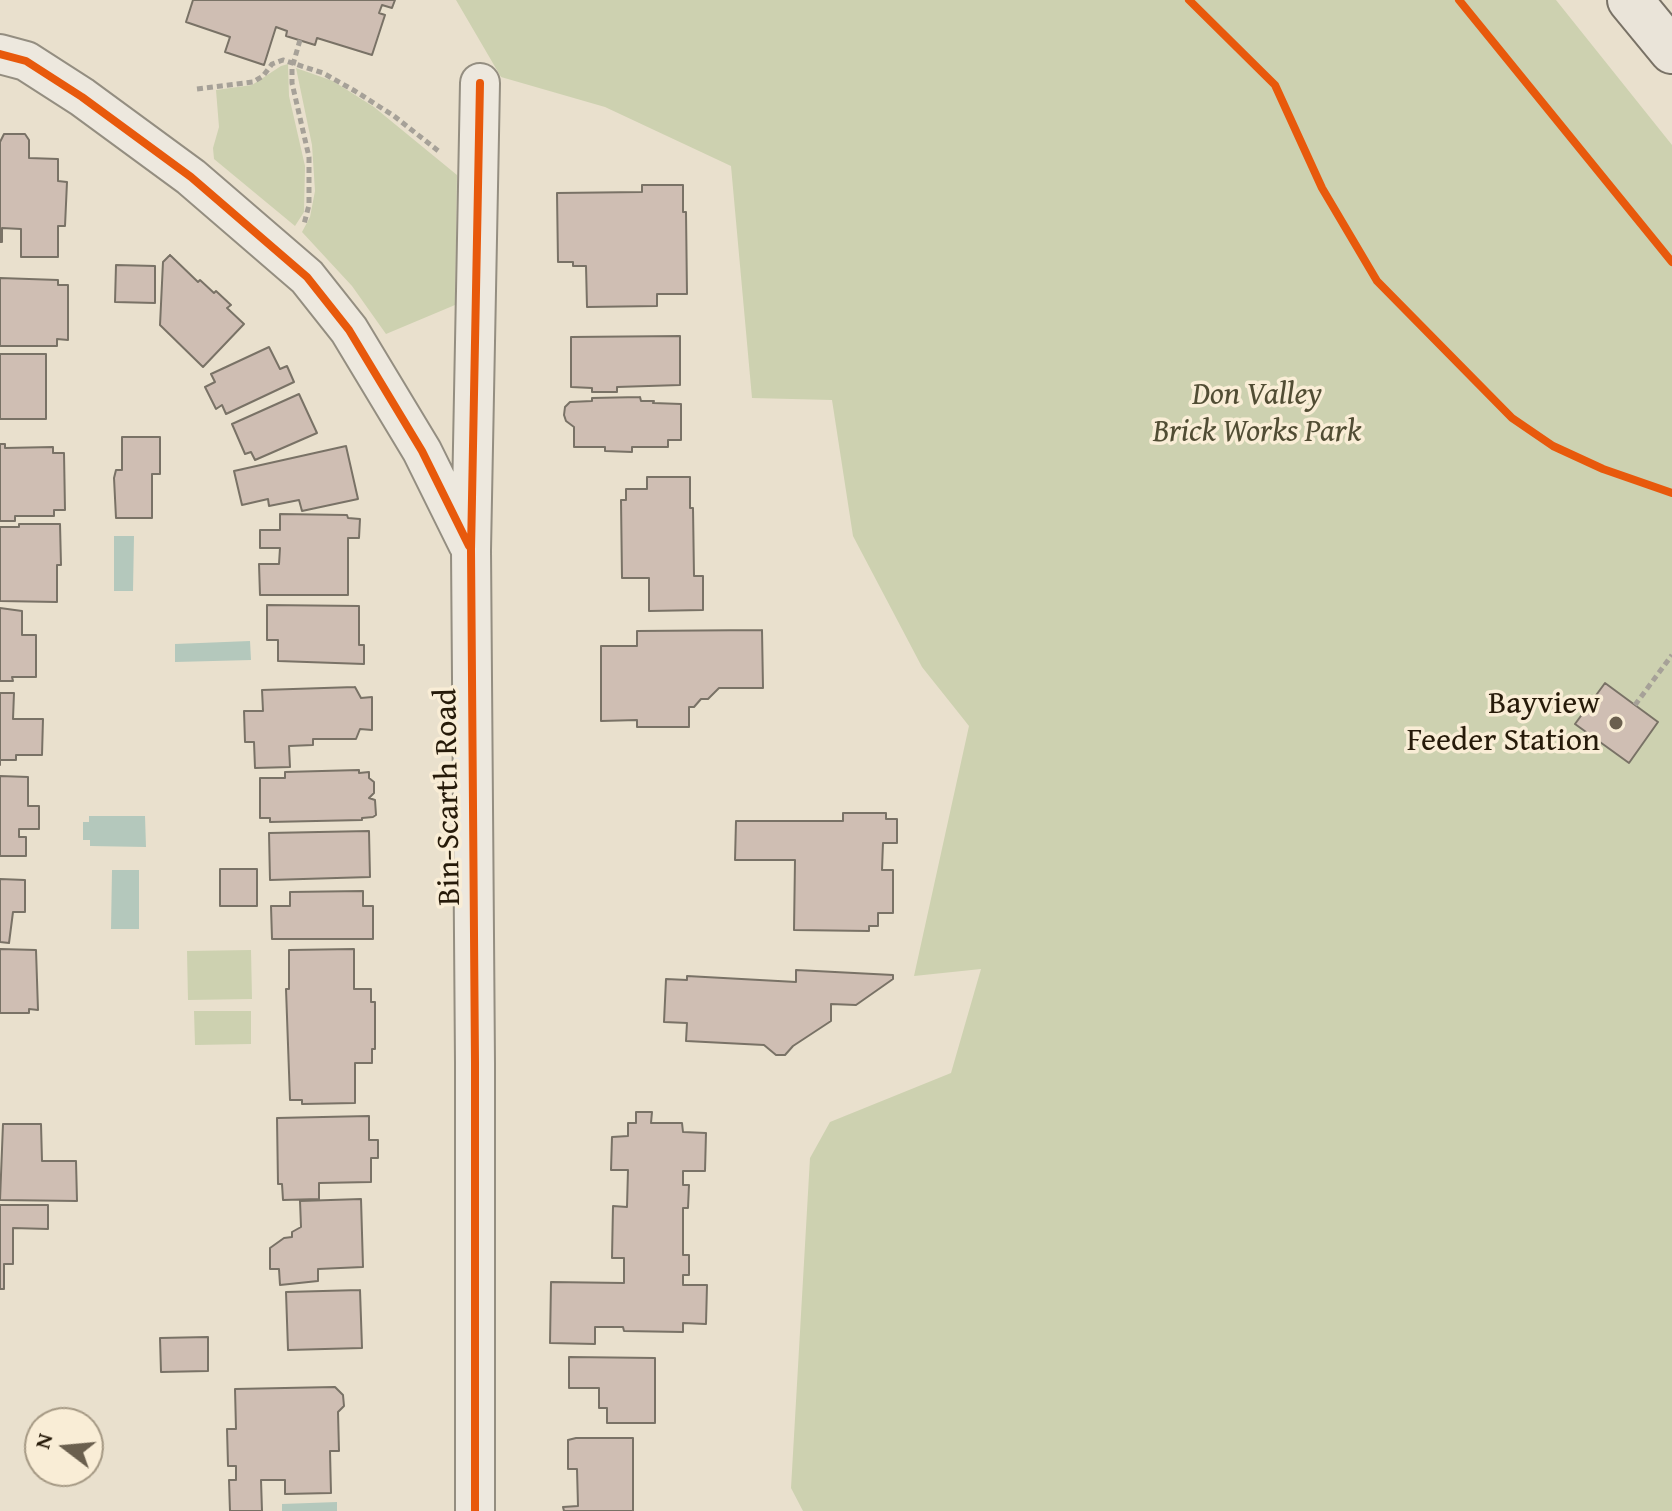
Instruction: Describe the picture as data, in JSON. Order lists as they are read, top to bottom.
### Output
{
  "streets": {
    "street": ["Bin-Scarth Road"]
  },
  "parks": ["Don Valley Brick Works Park"],
  "places": ["Bayview Feeder Station"],
  "north": "left"
}
